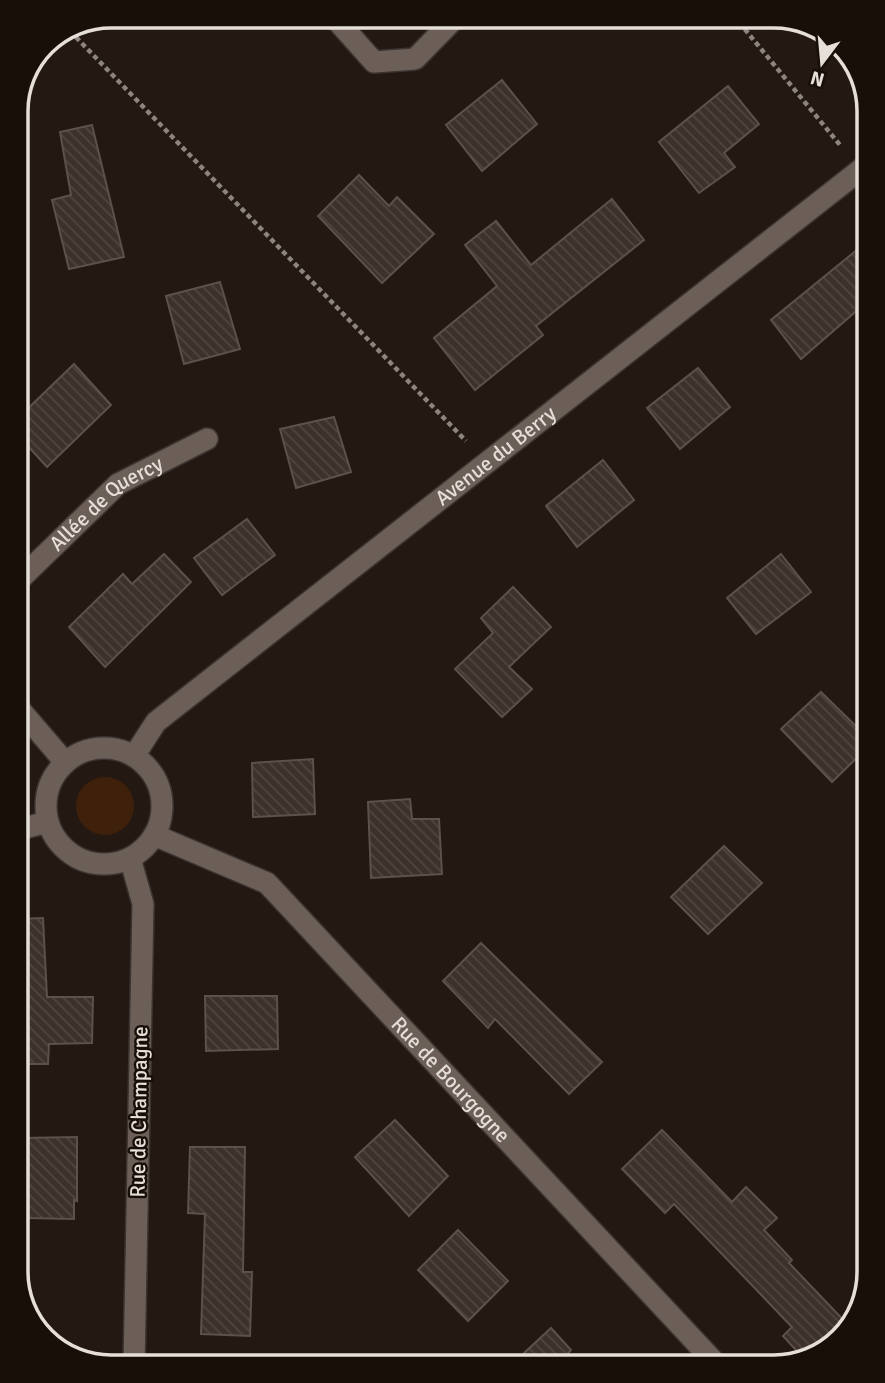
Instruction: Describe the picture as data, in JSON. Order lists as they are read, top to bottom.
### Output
{
  "streets": {
    "street": [
      "Avenue du Berry",
      "Allée de Quercy",
      "Rue de Bourgogne",
      "Rue de Champagne"
    ]
  },
  "crossings": [
    ["Avenue du Berry", "Rue de Bourgogne"],
    ["Avenue du Berry", "Rue de Champagne"],
    ["Rue de Bourgogne", "Rue de Champagne"]
  ],
  "north": "bottom"
}
